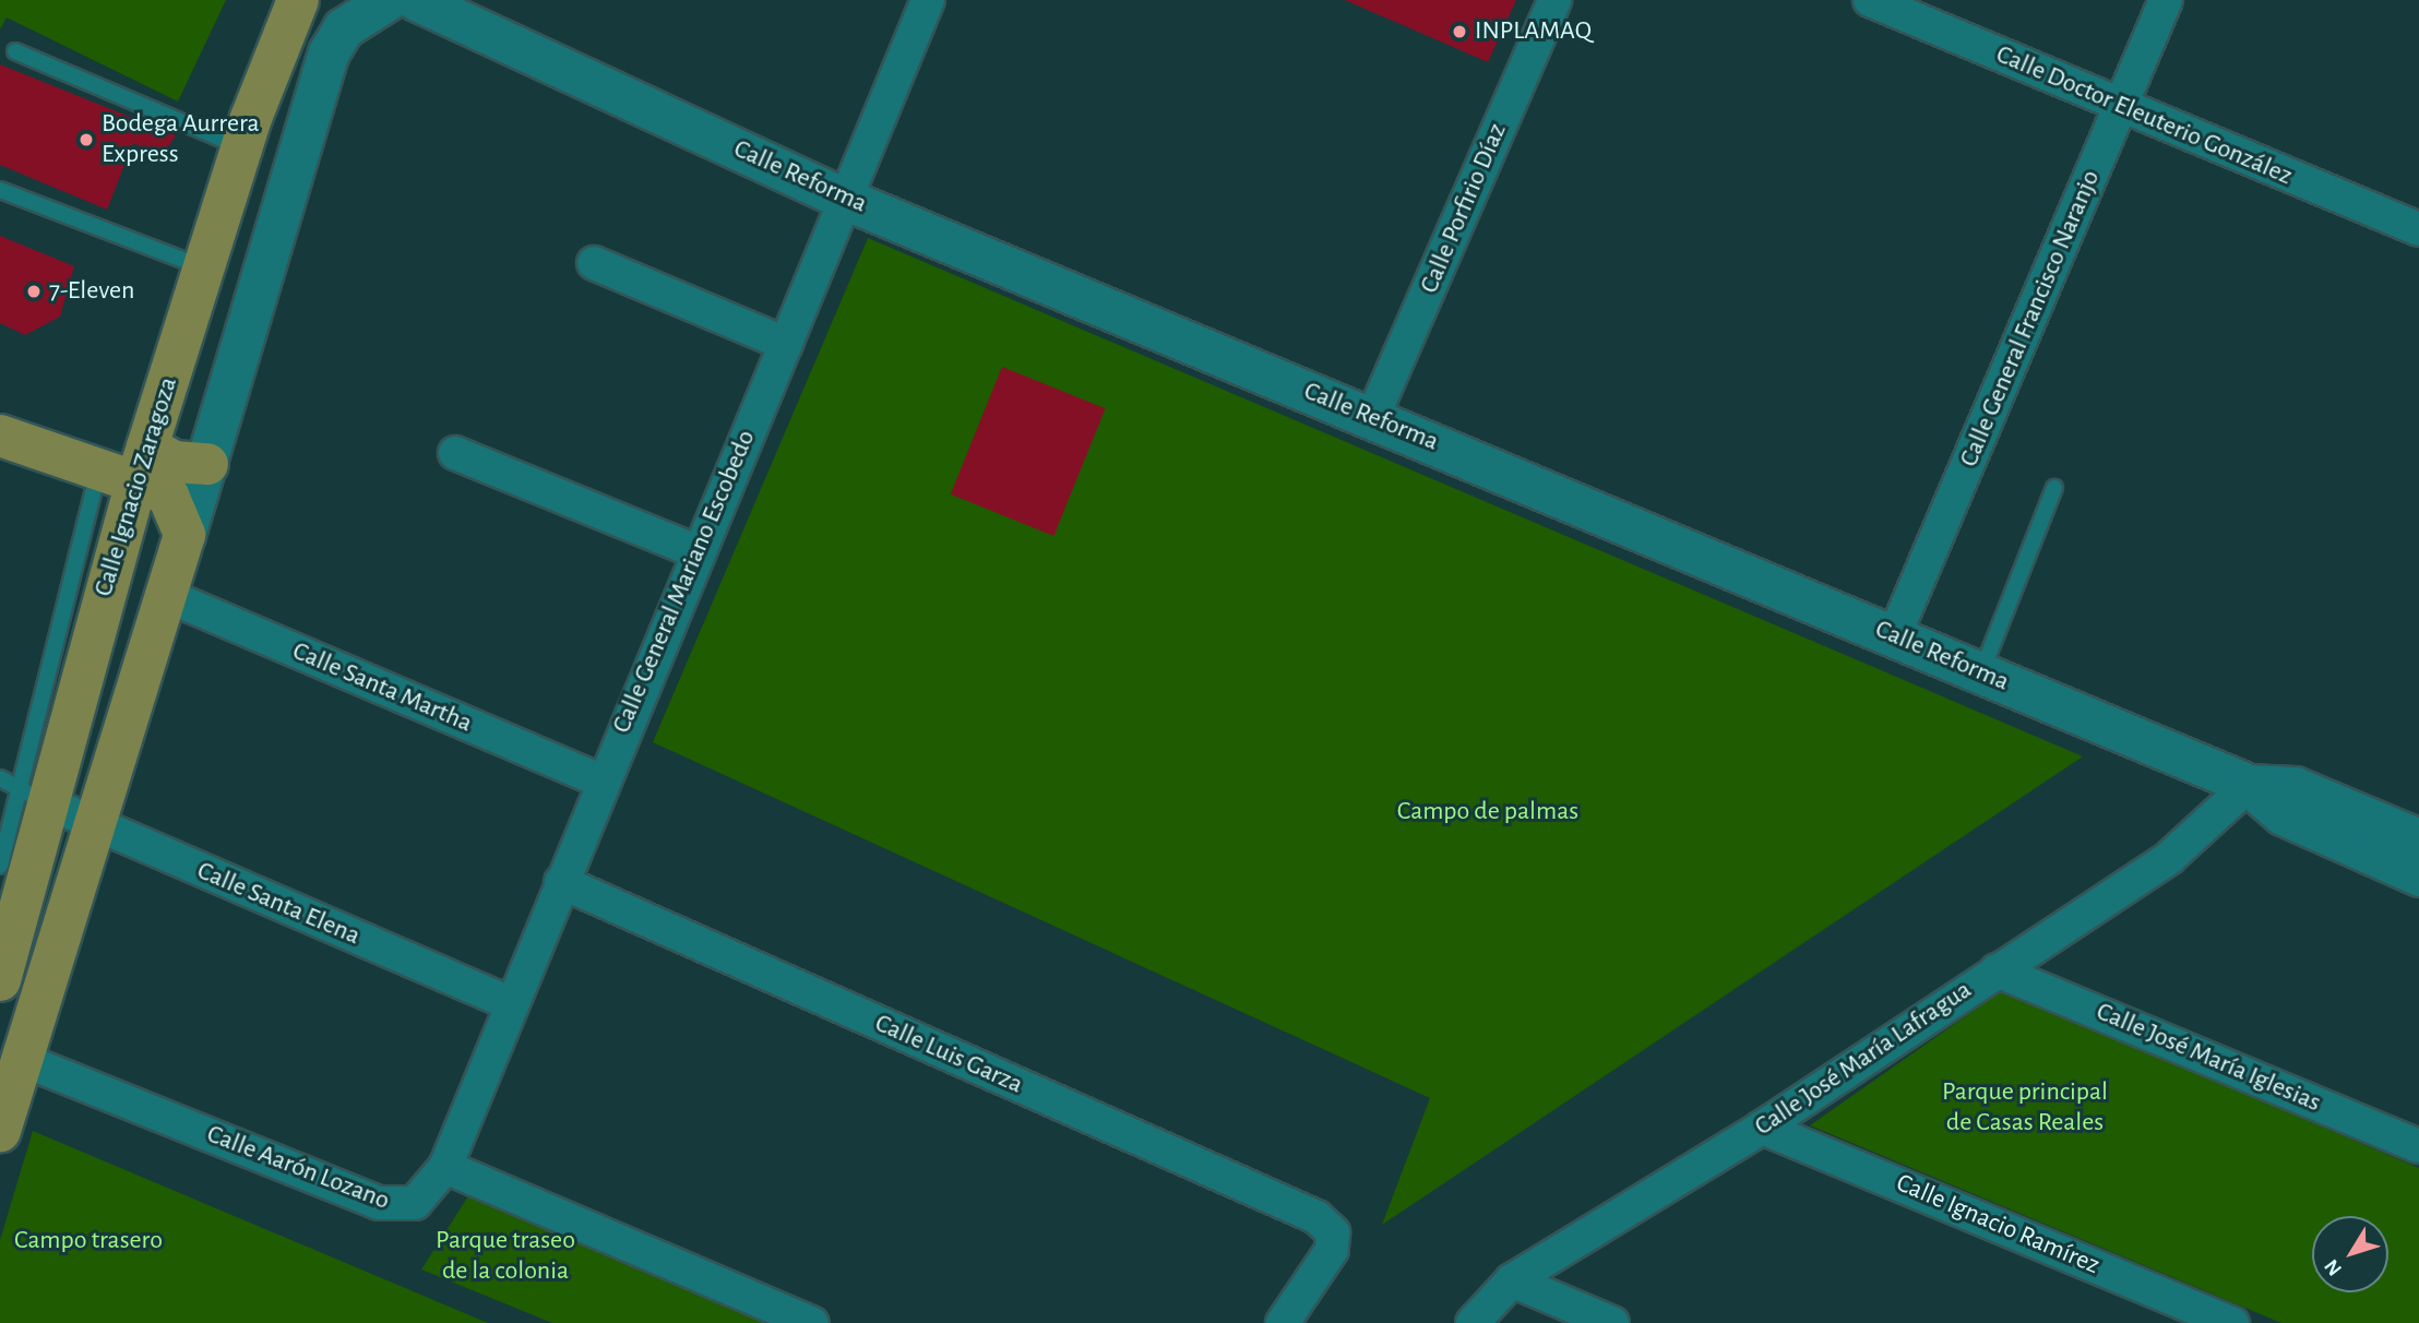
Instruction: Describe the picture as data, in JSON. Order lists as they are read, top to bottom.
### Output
{
  "streets": {
    "main road": ["Calle Ignacio Zaragoza"],
    "street": [
      "Calle Doctor Eleuterio González",
      "Calle Reforma",
      "Calle Porfirio Díaz",
      "Calle General Francisco Naranjo",
      "Calle General Mariano Escobedo",
      "Calle Santa Martha",
      "Calle Santa Elena",
      "Calle Luis Garza",
      "Calle José María Iglesias",
      "Calle José María Lafragua",
      "Calle Aarón Lozano",
      "Calle Ignacio Ramírez"
    ]
  },
  "crossings": [
    ["Calle Doctor Eleuterio González", "Calle General Francisco Naranjo"],
    ["Calle Reforma", "Calle Porfirio Díaz"],
    ["Calle Reforma", "Calle General Francisco Naranjo"],
    ["Calle Reforma", "Calle General Mariano Escobedo"],
    ["Calle Reforma", "Calle José María Lafragua"],
    ["Calle Ignacio Zaragoza", "Calle Santa Elena"],
    ["Calle General Mariano Escobedo", "Calle Santa Martha"],
    ["Calle General Mariano Escobedo", "Calle Santa Elena"],
    ["Calle General Mariano Escobedo", "Calle Luis Garza"],
    ["Calle General Mariano Escobedo", "Calle Aarón Lozano"],
    ["Calle José María Iglesias", "Calle José María Lafragua"],
    ["Calle José María Lafragua", "Calle Ignacio Ramírez"]
  ],
  "parks": [
    "Campo de palmas",
    "Parque principal de Casas Reales",
    "Campo trasero",
    "Parque traseo de la colonia"
  ],
  "places": ["INPLAMAQ", "Bodega Aurrera Express", "7-Eleven"],
  "north": "bottom left"
}
